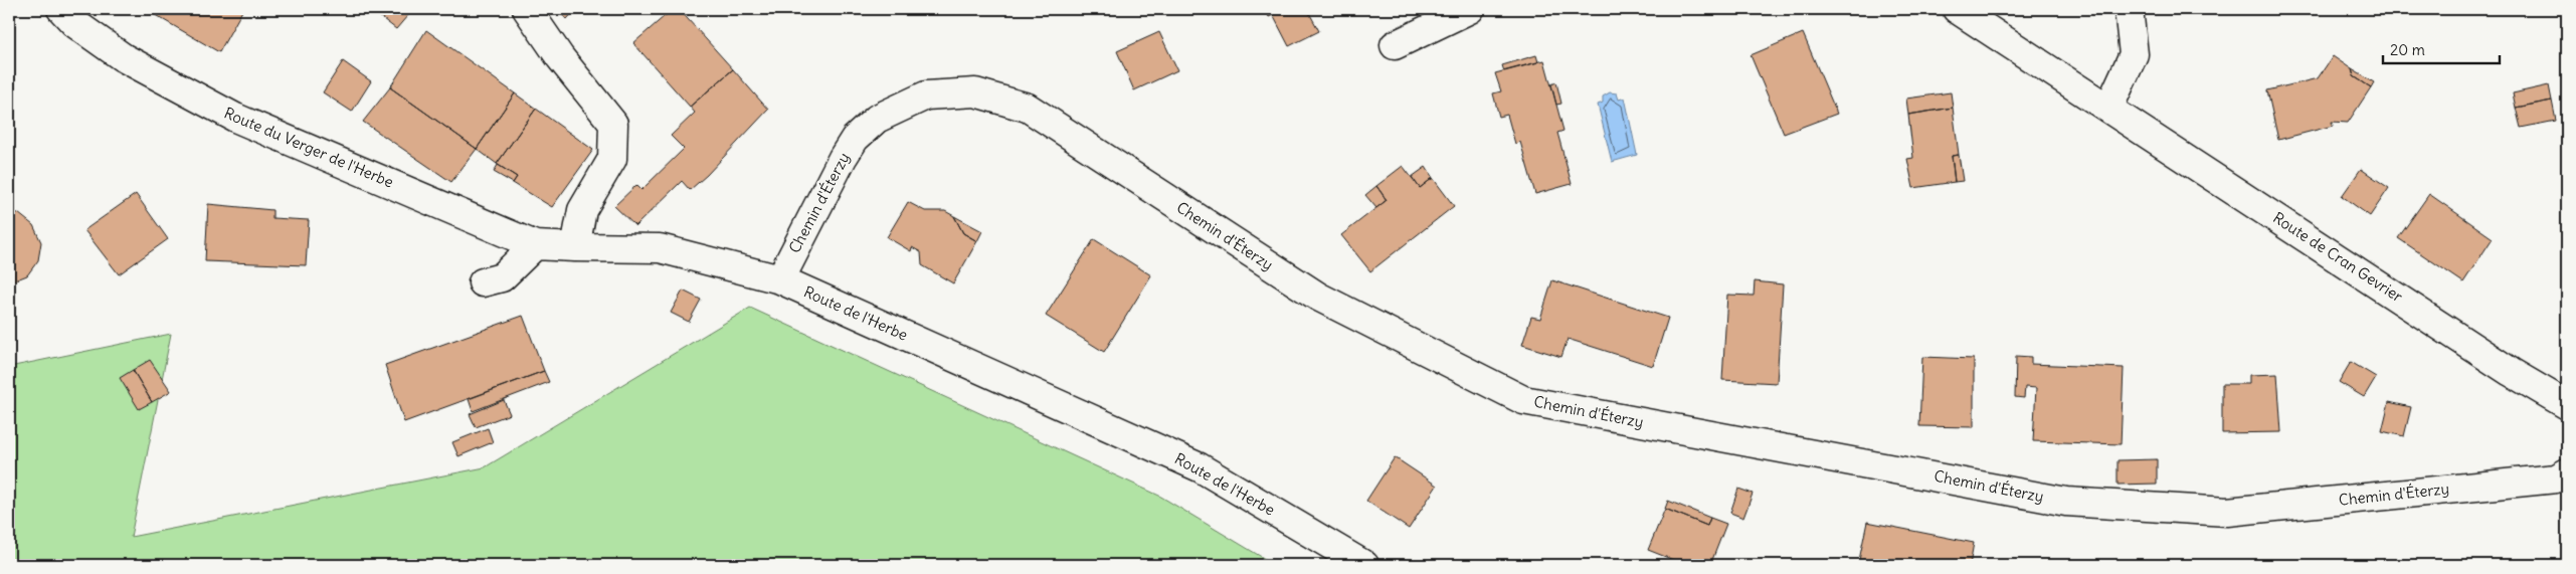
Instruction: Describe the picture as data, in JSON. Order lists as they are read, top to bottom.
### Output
{
  "streets": {
    "street": [
      "Route du Verger de l'Herbe",
      "Chemin d'Éterzy",
      "Route de Cran Gevrier",
      "Route de l'Herbe"
    ]
  },
  "crossings": [
    ["Route du Verger de l'Herbe", "Route de l'Herbe"],
    ["Chemin d'Éterzy", "Route de l'Herbe"]
  ],
  "scale_bar": "20 m"
}
